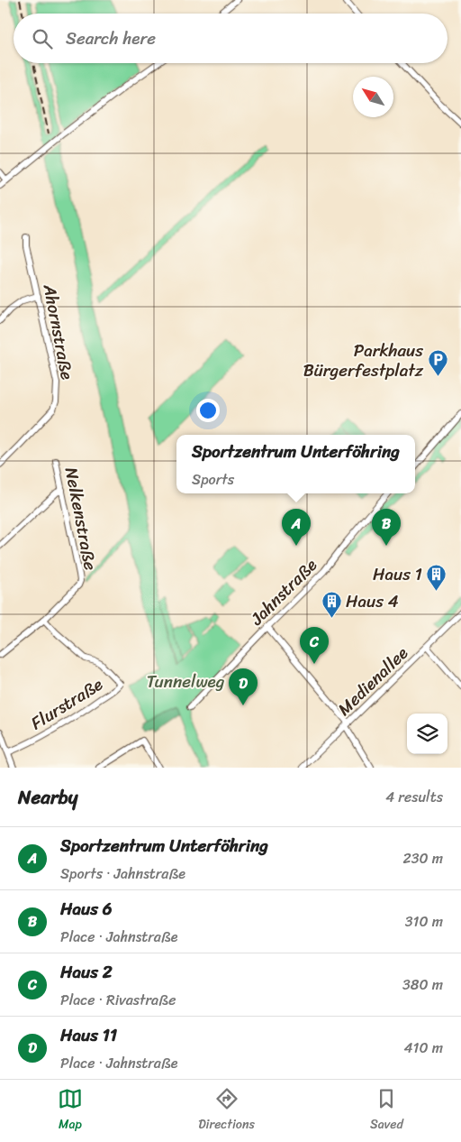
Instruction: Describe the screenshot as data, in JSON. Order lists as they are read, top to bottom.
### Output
{
  "streets": {
    "street": [
      "Ahornstraße",
      "Nelkenstraße",
      "Jahnstraße",
      "Medienallee",
      "Flurstraße"
    ]
  },
  "crossings": [
    ["Nelkenstraße", "Flurstraße"]
  ],
  "parks": ["Tunnelweg"],
  "places": {
    "parking": ["Parkhaus Bürgerfestplatz"],
    "building": ["Haus 1", "Haus 4"]
  },
  "north": "top left",
  "page": {
    "search": "Search here",
    "popup": ["Sportzentrum Unterföhring", "Sports"],
    "pins": [
      "A",
      "B",
      "C",
      "D"
    ],
    "heading": ["Nearby", "4 results"],
    "list": [
      {
        "mark": "A",
        "name": "Sportzentrum Unterföhring",
        "note": "Sports · Jahnstraße",
        "value": "230 m"
      },
      {
        "mark": "B",
        "name": "Haus 6",
        "note": "Place · Jahnstraße",
        "value": "310 m"
      },
      {
        "mark": "C",
        "name": "Haus 2",
        "note": "Place · Rivastraße",
        "value": "380 m"
      },
      {
        "mark": "D",
        "name": "Haus 11",
        "note": "Place · Jahnstraße",
        "value": "410 m"
      }
    ],
    "nav": ["Map", "Directions", "Saved"]
  }
}
